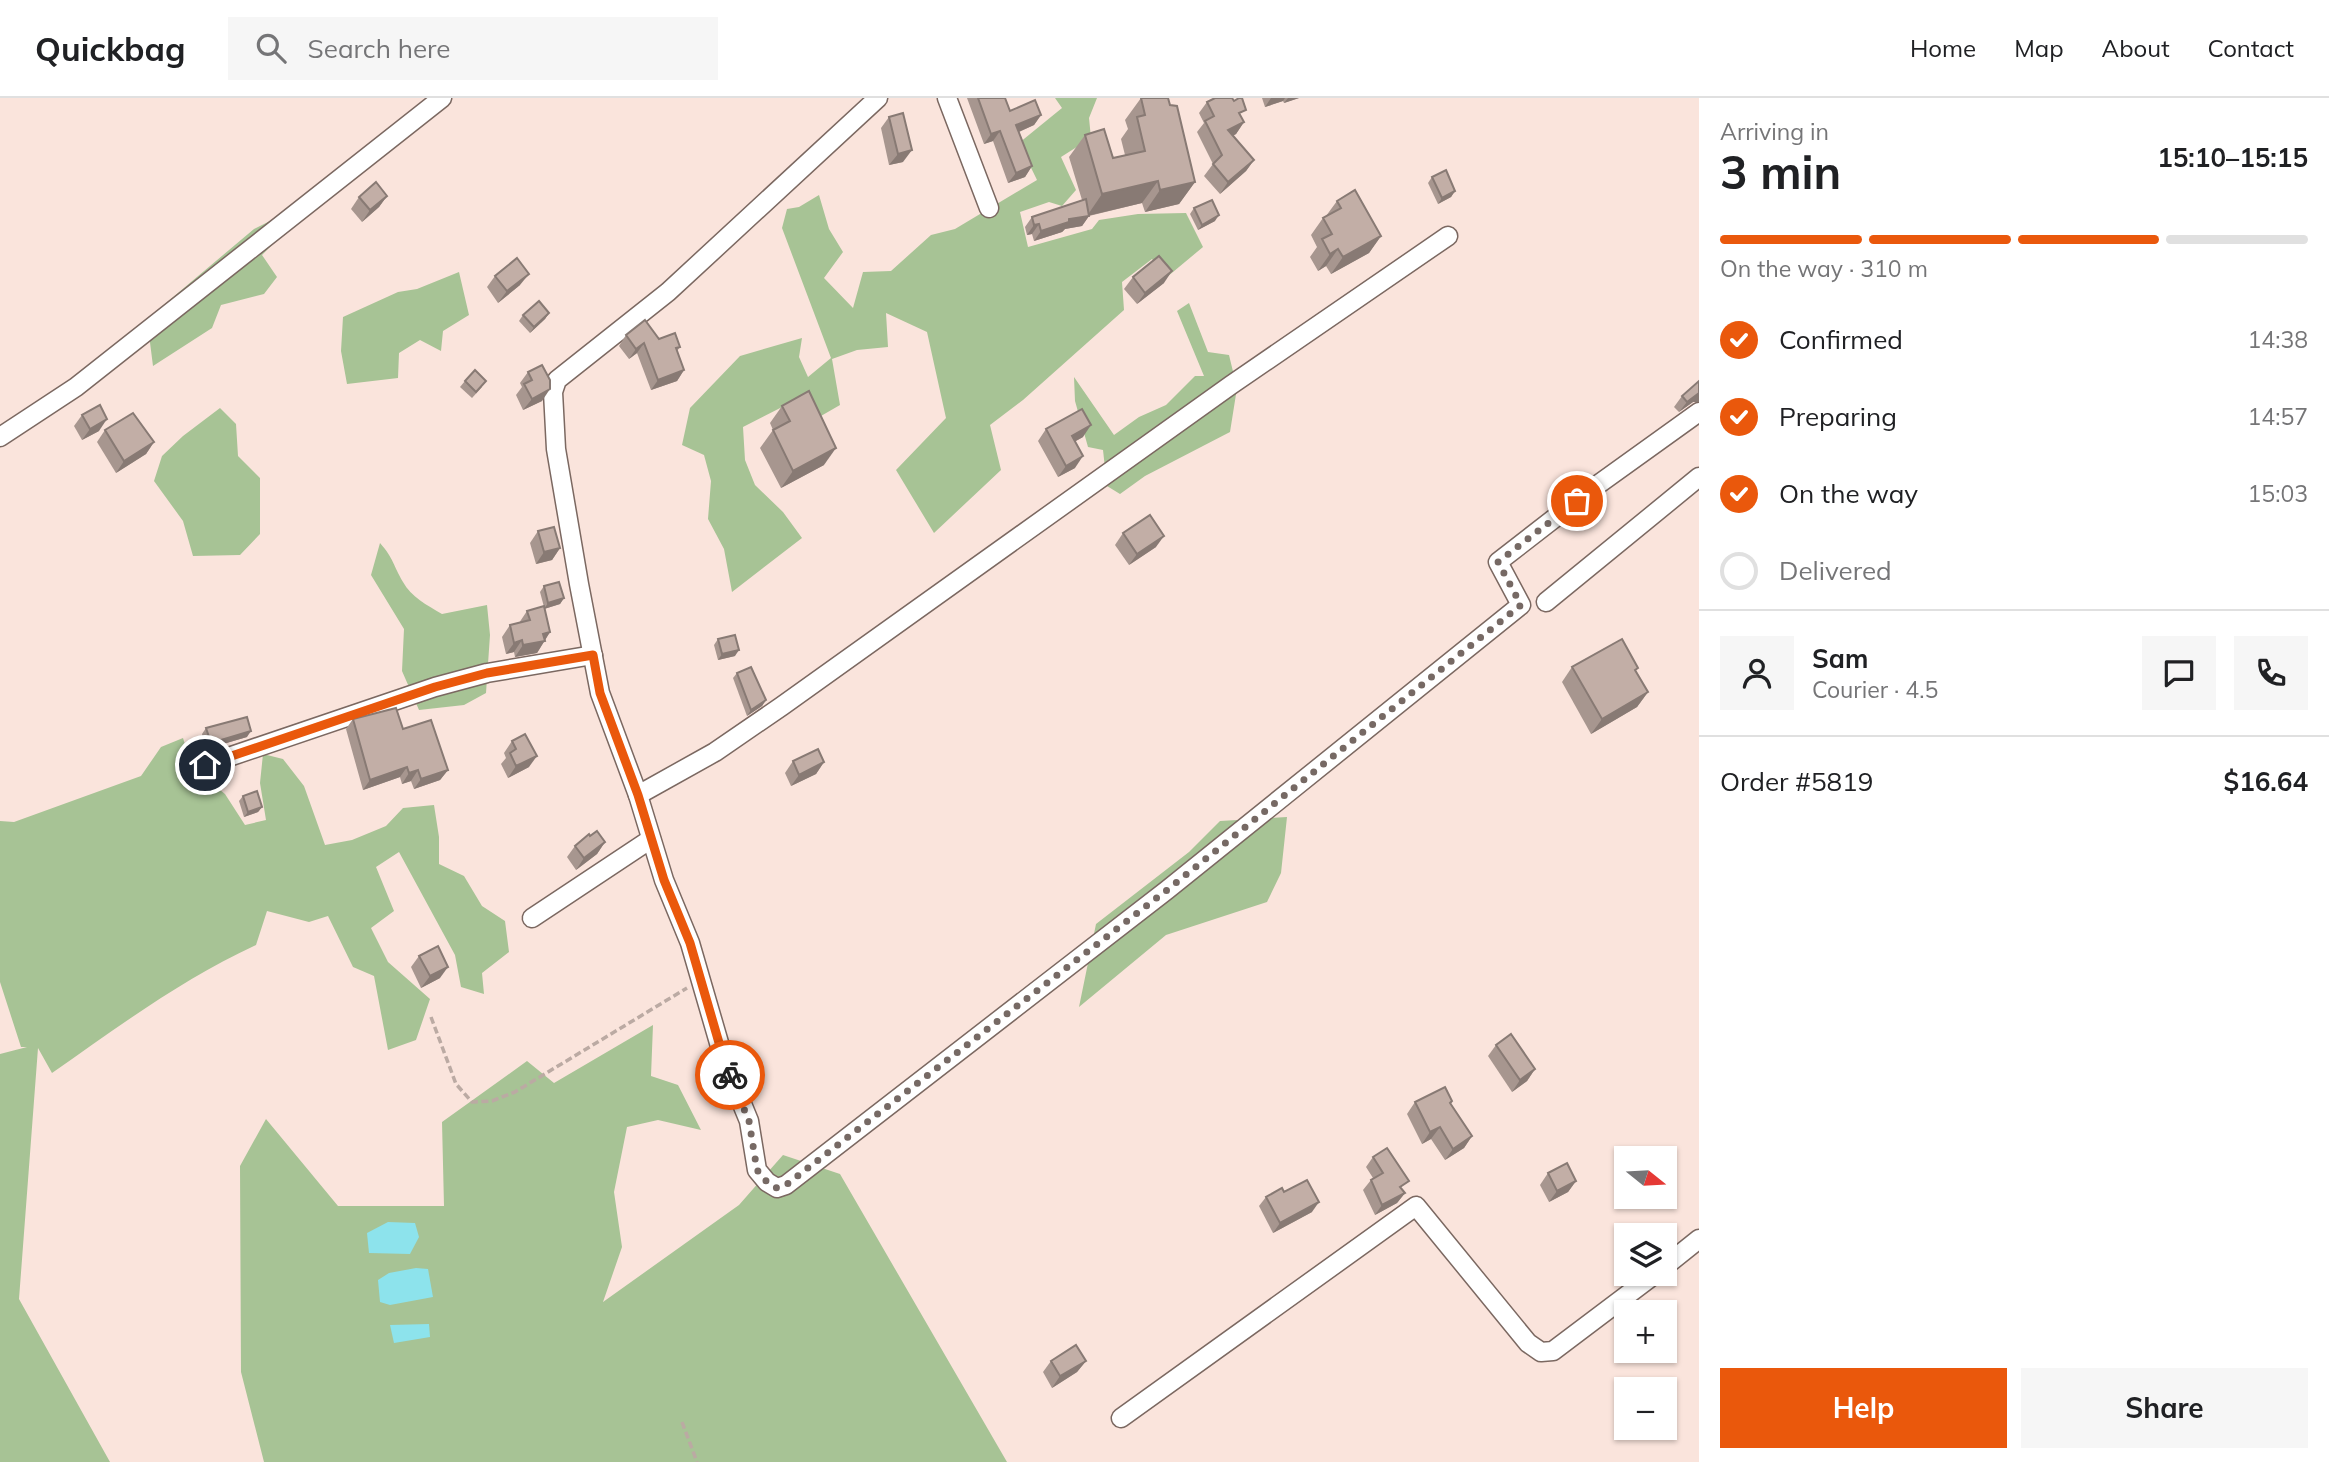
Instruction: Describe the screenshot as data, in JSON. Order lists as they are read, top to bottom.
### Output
{
  "north": "right",
  "page": {
    "header": "Quickbag",
    "search": "Search here",
    "nav": [
      "Home",
      "Map",
      "About",
      "Contact"
    ],
    "heading": ["3 min", "Arriving in", "15:10–15:15"],
    "panel": [
      "Sam",
      "Courier · 4.5",
      "Order #5819",
      "$16.64"
    ],
    "bar": "On the way · 310 m",
    "list": [
      ["Confirmed", "14:38"],
      ["Preparing", "14:57"],
      ["On the way", "15:03"],
      "Delivered"
    ],
    "map_buttons": ["+", "−"],
    "buttons": ["Help", "Share"]
  }
}
